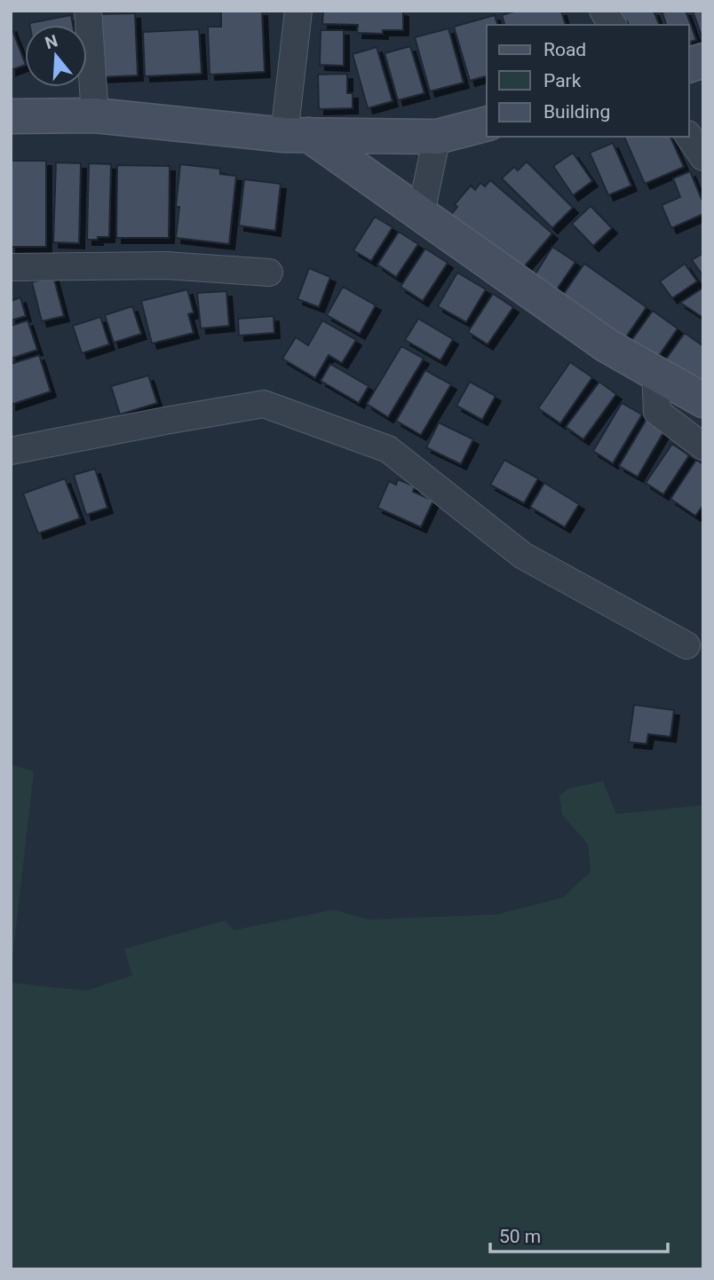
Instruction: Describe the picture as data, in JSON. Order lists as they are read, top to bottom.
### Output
{
  "legend": ["Road", "Park", "Building"],
  "scale_bar": "50 m",
  "north": "top"
}
